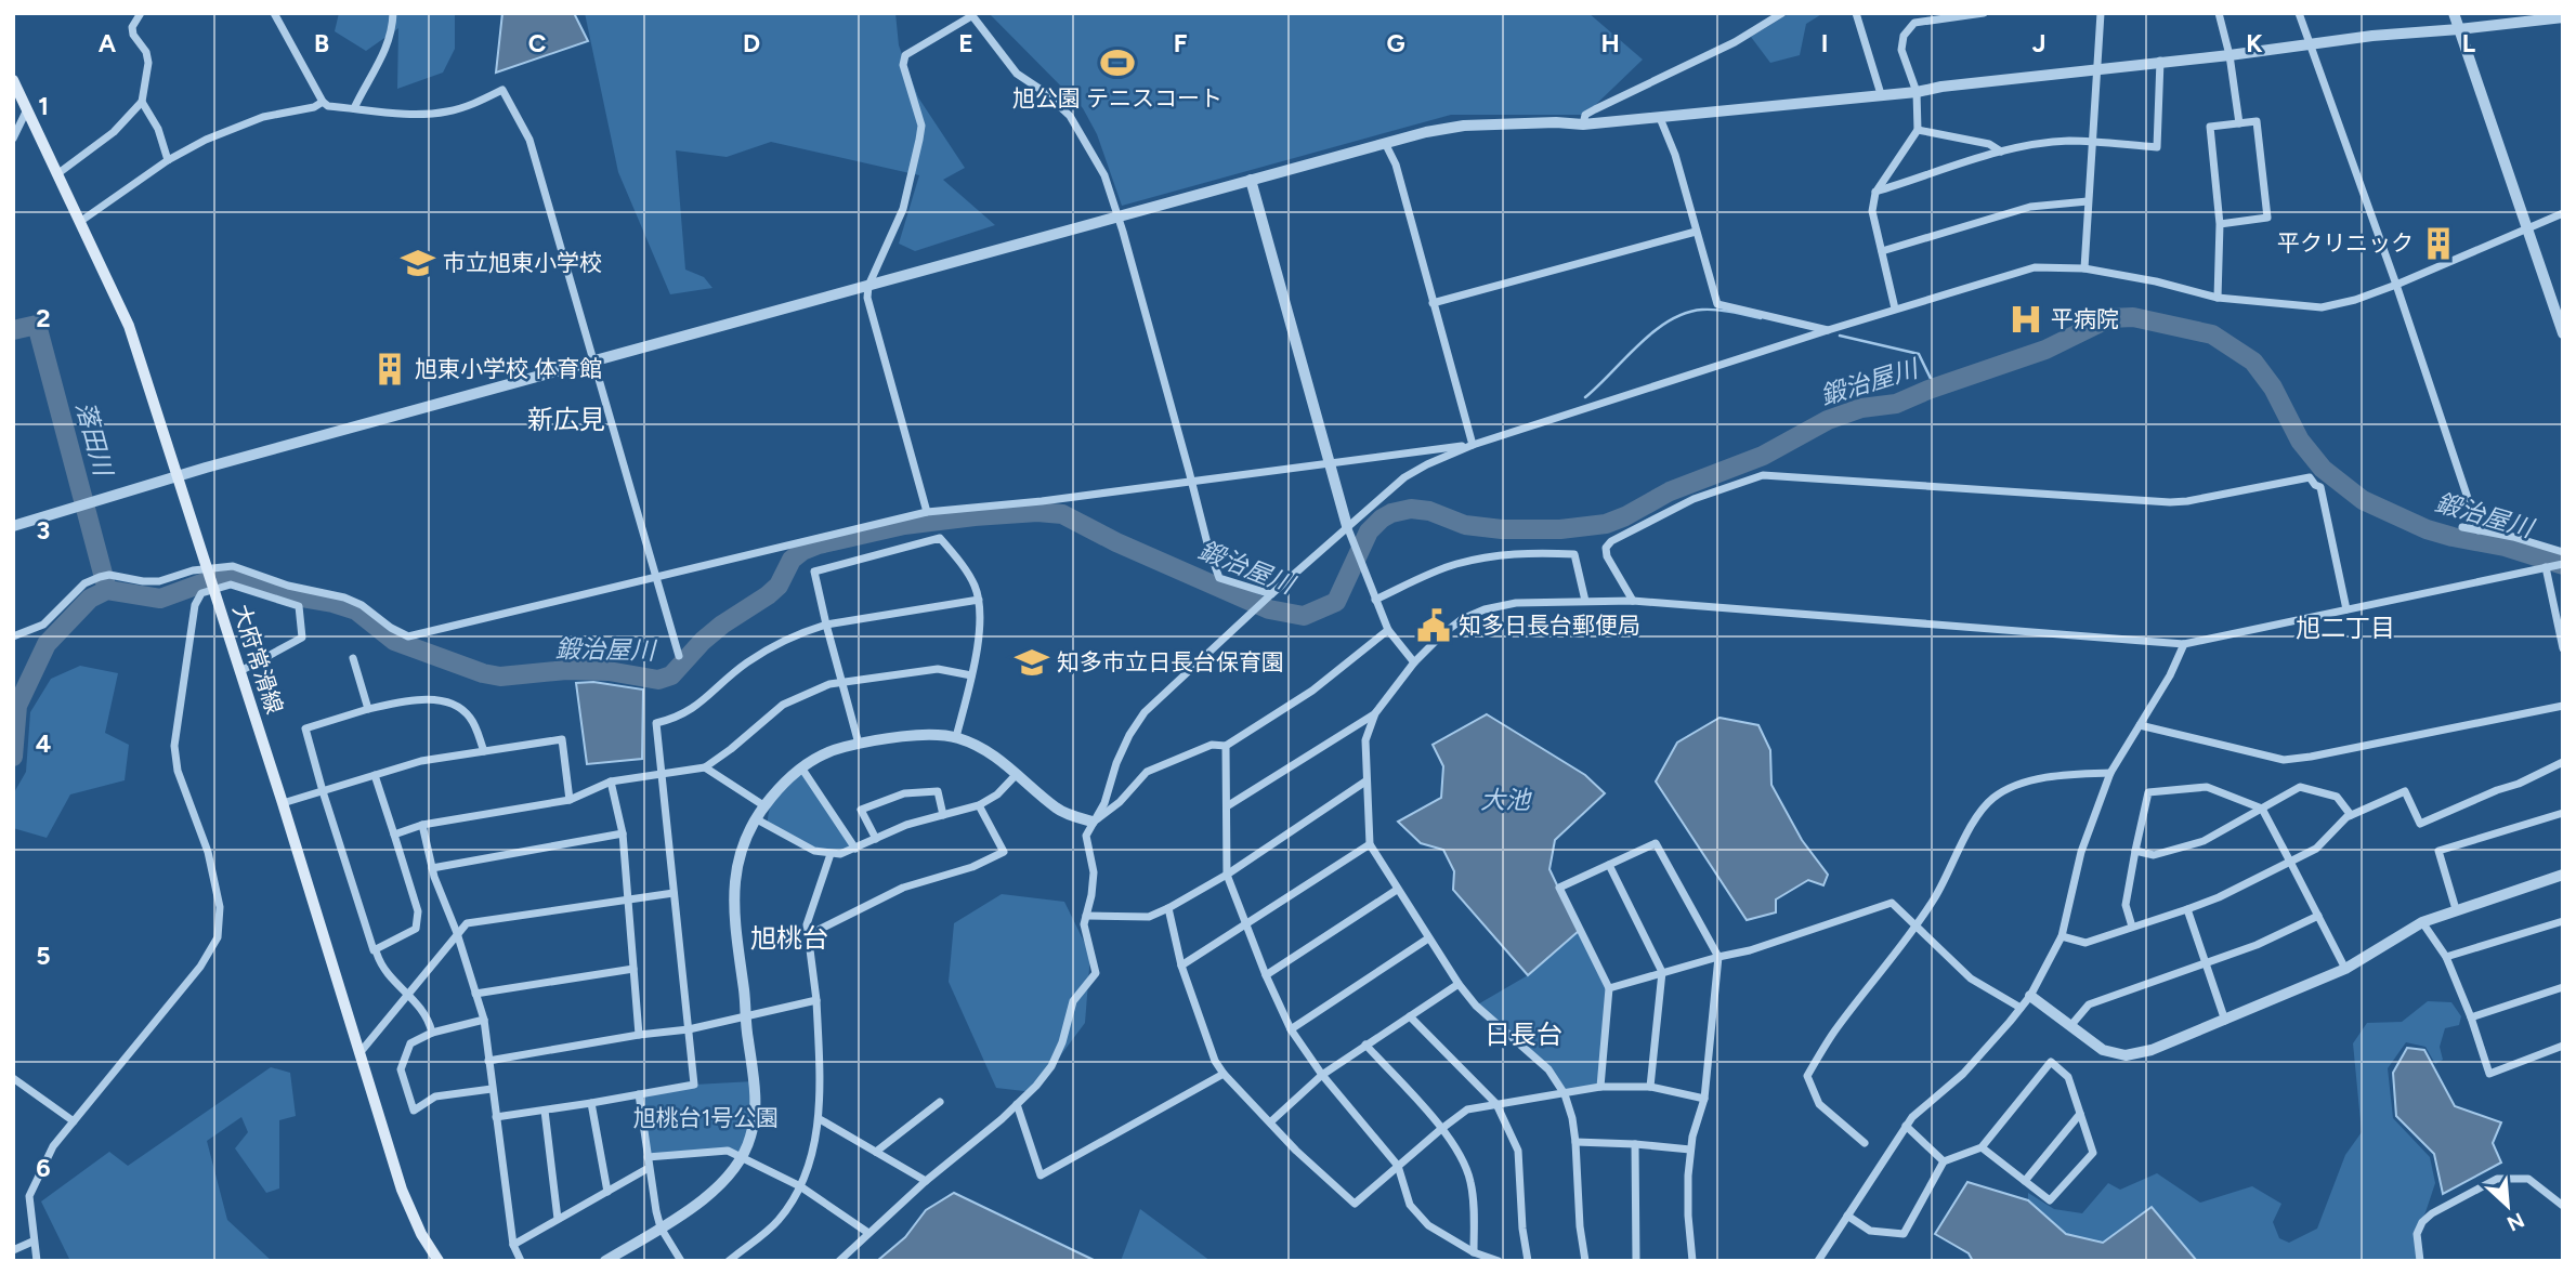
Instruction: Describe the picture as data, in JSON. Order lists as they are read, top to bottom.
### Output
{
  "streets": {
    "main road": ["大府常滑線"]
  },
  "districts": [
    "新広見",
    "旭二丁目",
    "旭桃台",
    "日長台"
  ],
  "water": ["鍛治屋川", "落田川", "大池"],
  "parks": ["旭桃台1号公園"],
  "places": {
    "sports": ["旭公園 テニスコート"],
    "building": ["平クリニック", "旭東小学校 体育館"],
    "school or university": ["市立旭東小学校", "知多市立日長台保育園"],
    "hospital": ["平病院"],
    "public building": ["知多日長台郵便局"]
  },
  "north": "bottom right",
  "grid": {
    "columns": [
      "A",
      "B",
      "C",
      "D",
      "E",
      "F",
      "G",
      "H",
      "I",
      "J",
      "K",
      "L"
    ],
    "rows": [
      "1",
      "2",
      "3",
      "4",
      "5",
      "6"
    ]
  }
}
